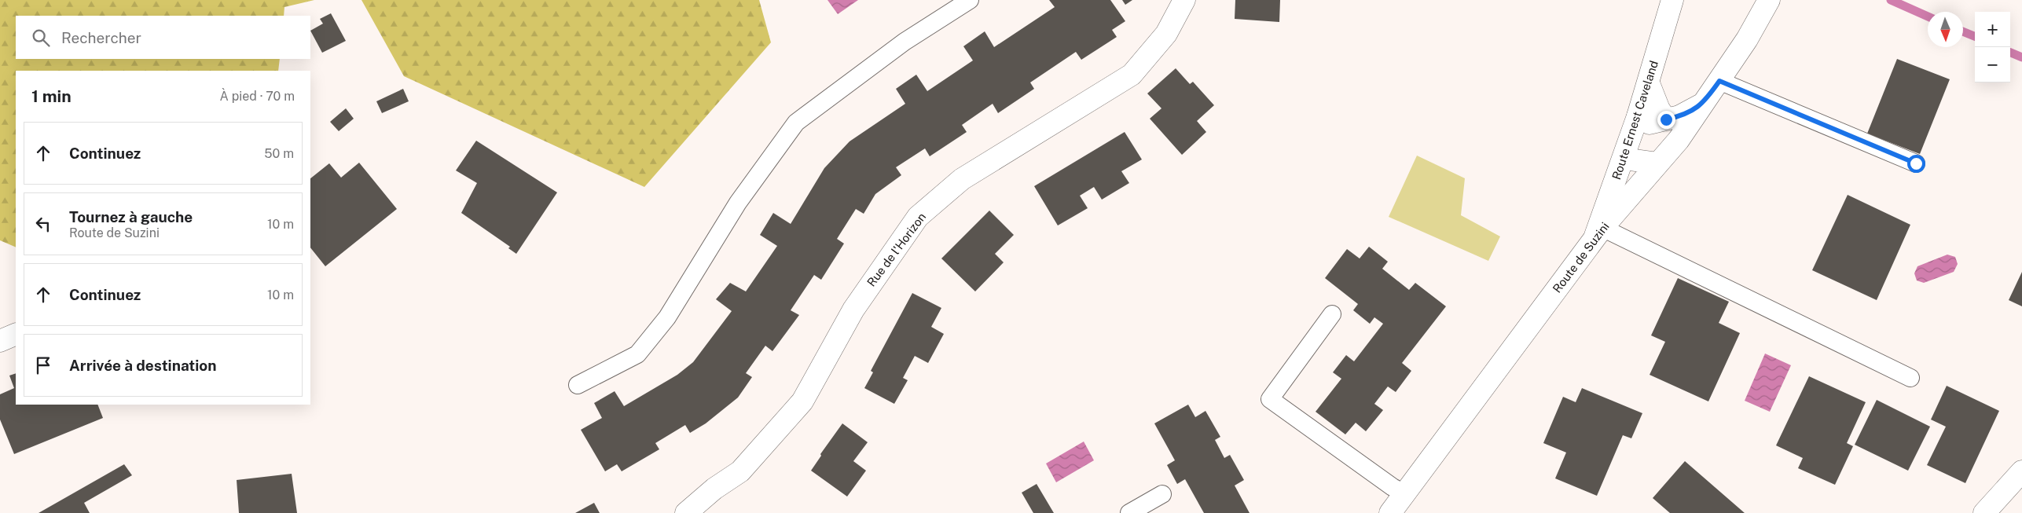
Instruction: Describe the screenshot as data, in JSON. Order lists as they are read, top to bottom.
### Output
{
  "streets": {
    "street": ["Route Ernest Caveland", "Rue de l'Horizon", "Route de Suzini"]
  },
  "crossings": [
    ["Route Ernest Caveland", "Route de Suzini"]
  ],
  "north": "bottom",
  "page": {
    "map_buttons": ["+", "−"],
    "search": "Rechercher",
    "heading": ["1 min", "À pied · 70 m"],
    "list": [
      ["Continuez", "50 m"],
      ["Tournez à gauche", "Route de Suzini", "10 m"],
      ["Continuez", "10 m"],
      "Arrivée à destination"
    ]
  }
}
